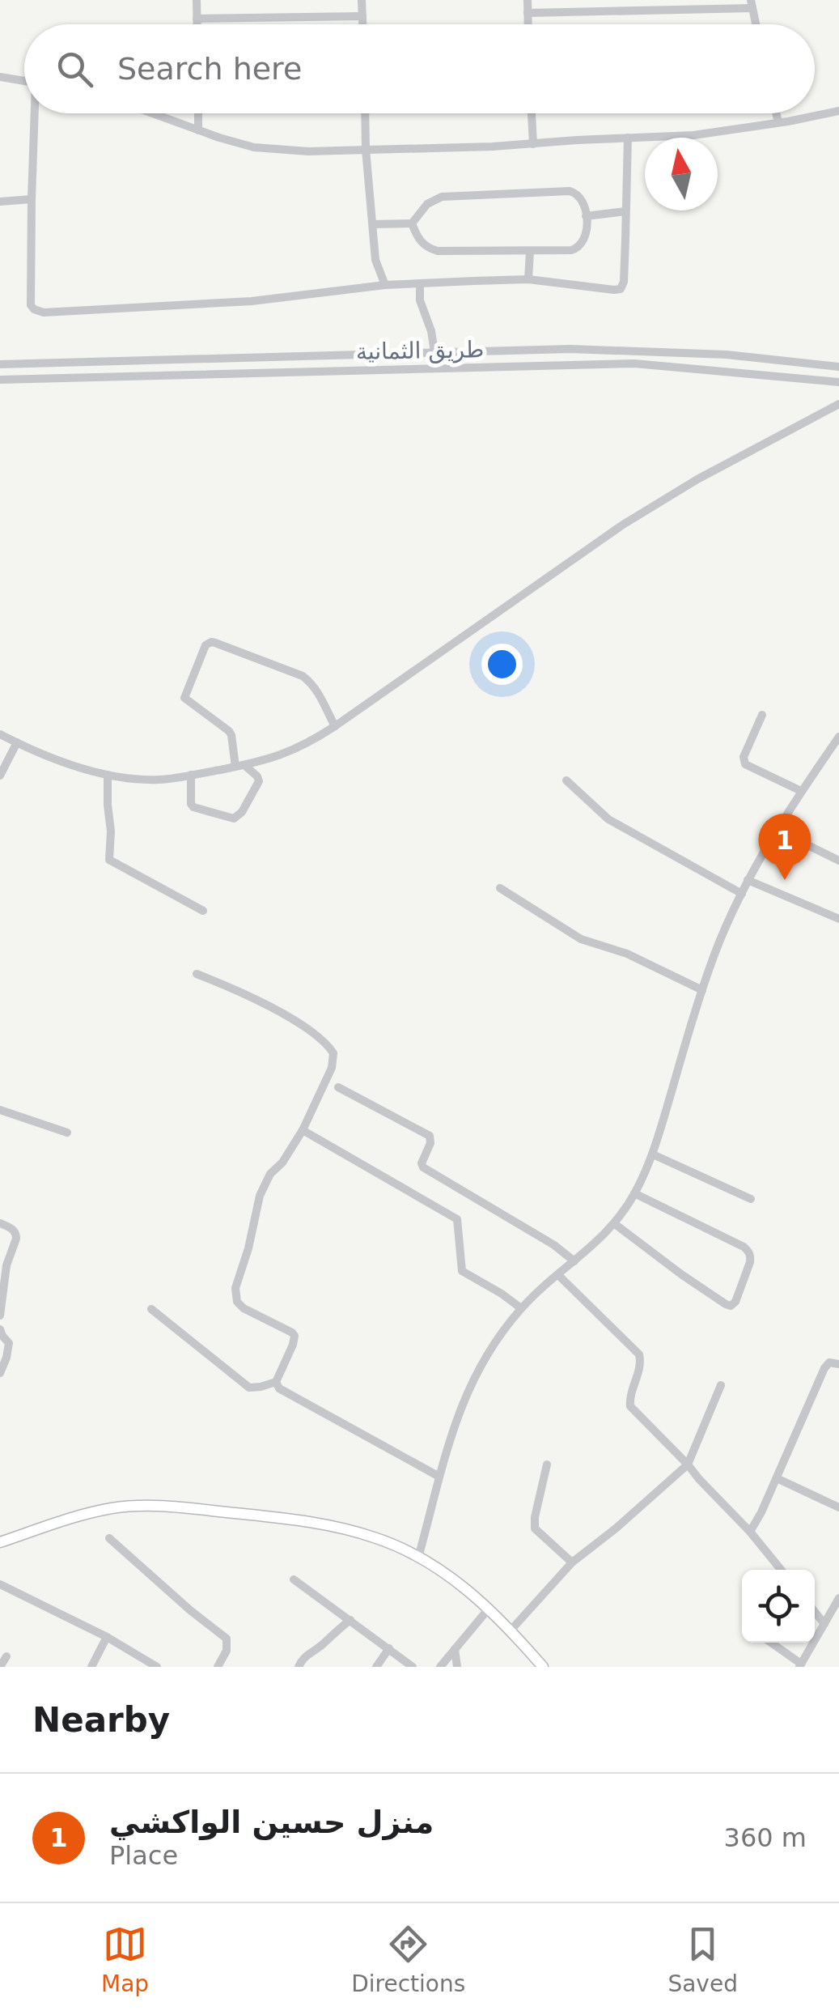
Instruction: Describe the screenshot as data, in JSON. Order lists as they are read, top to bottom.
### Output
{
  "streets": {
    "street": ["طريق الثمانية"]
  },
  "north": "top",
  "page": {
    "search": "Search here",
    "pins": "1",
    "heading": "Nearby",
    "list": [
      {
        "mark": "1",
        "name": "منزل حسين الواكشي",
        "note": "Place",
        "value": "360 m"
      }
    ],
    "nav": ["Map", "Directions", "Saved"]
  }
}
